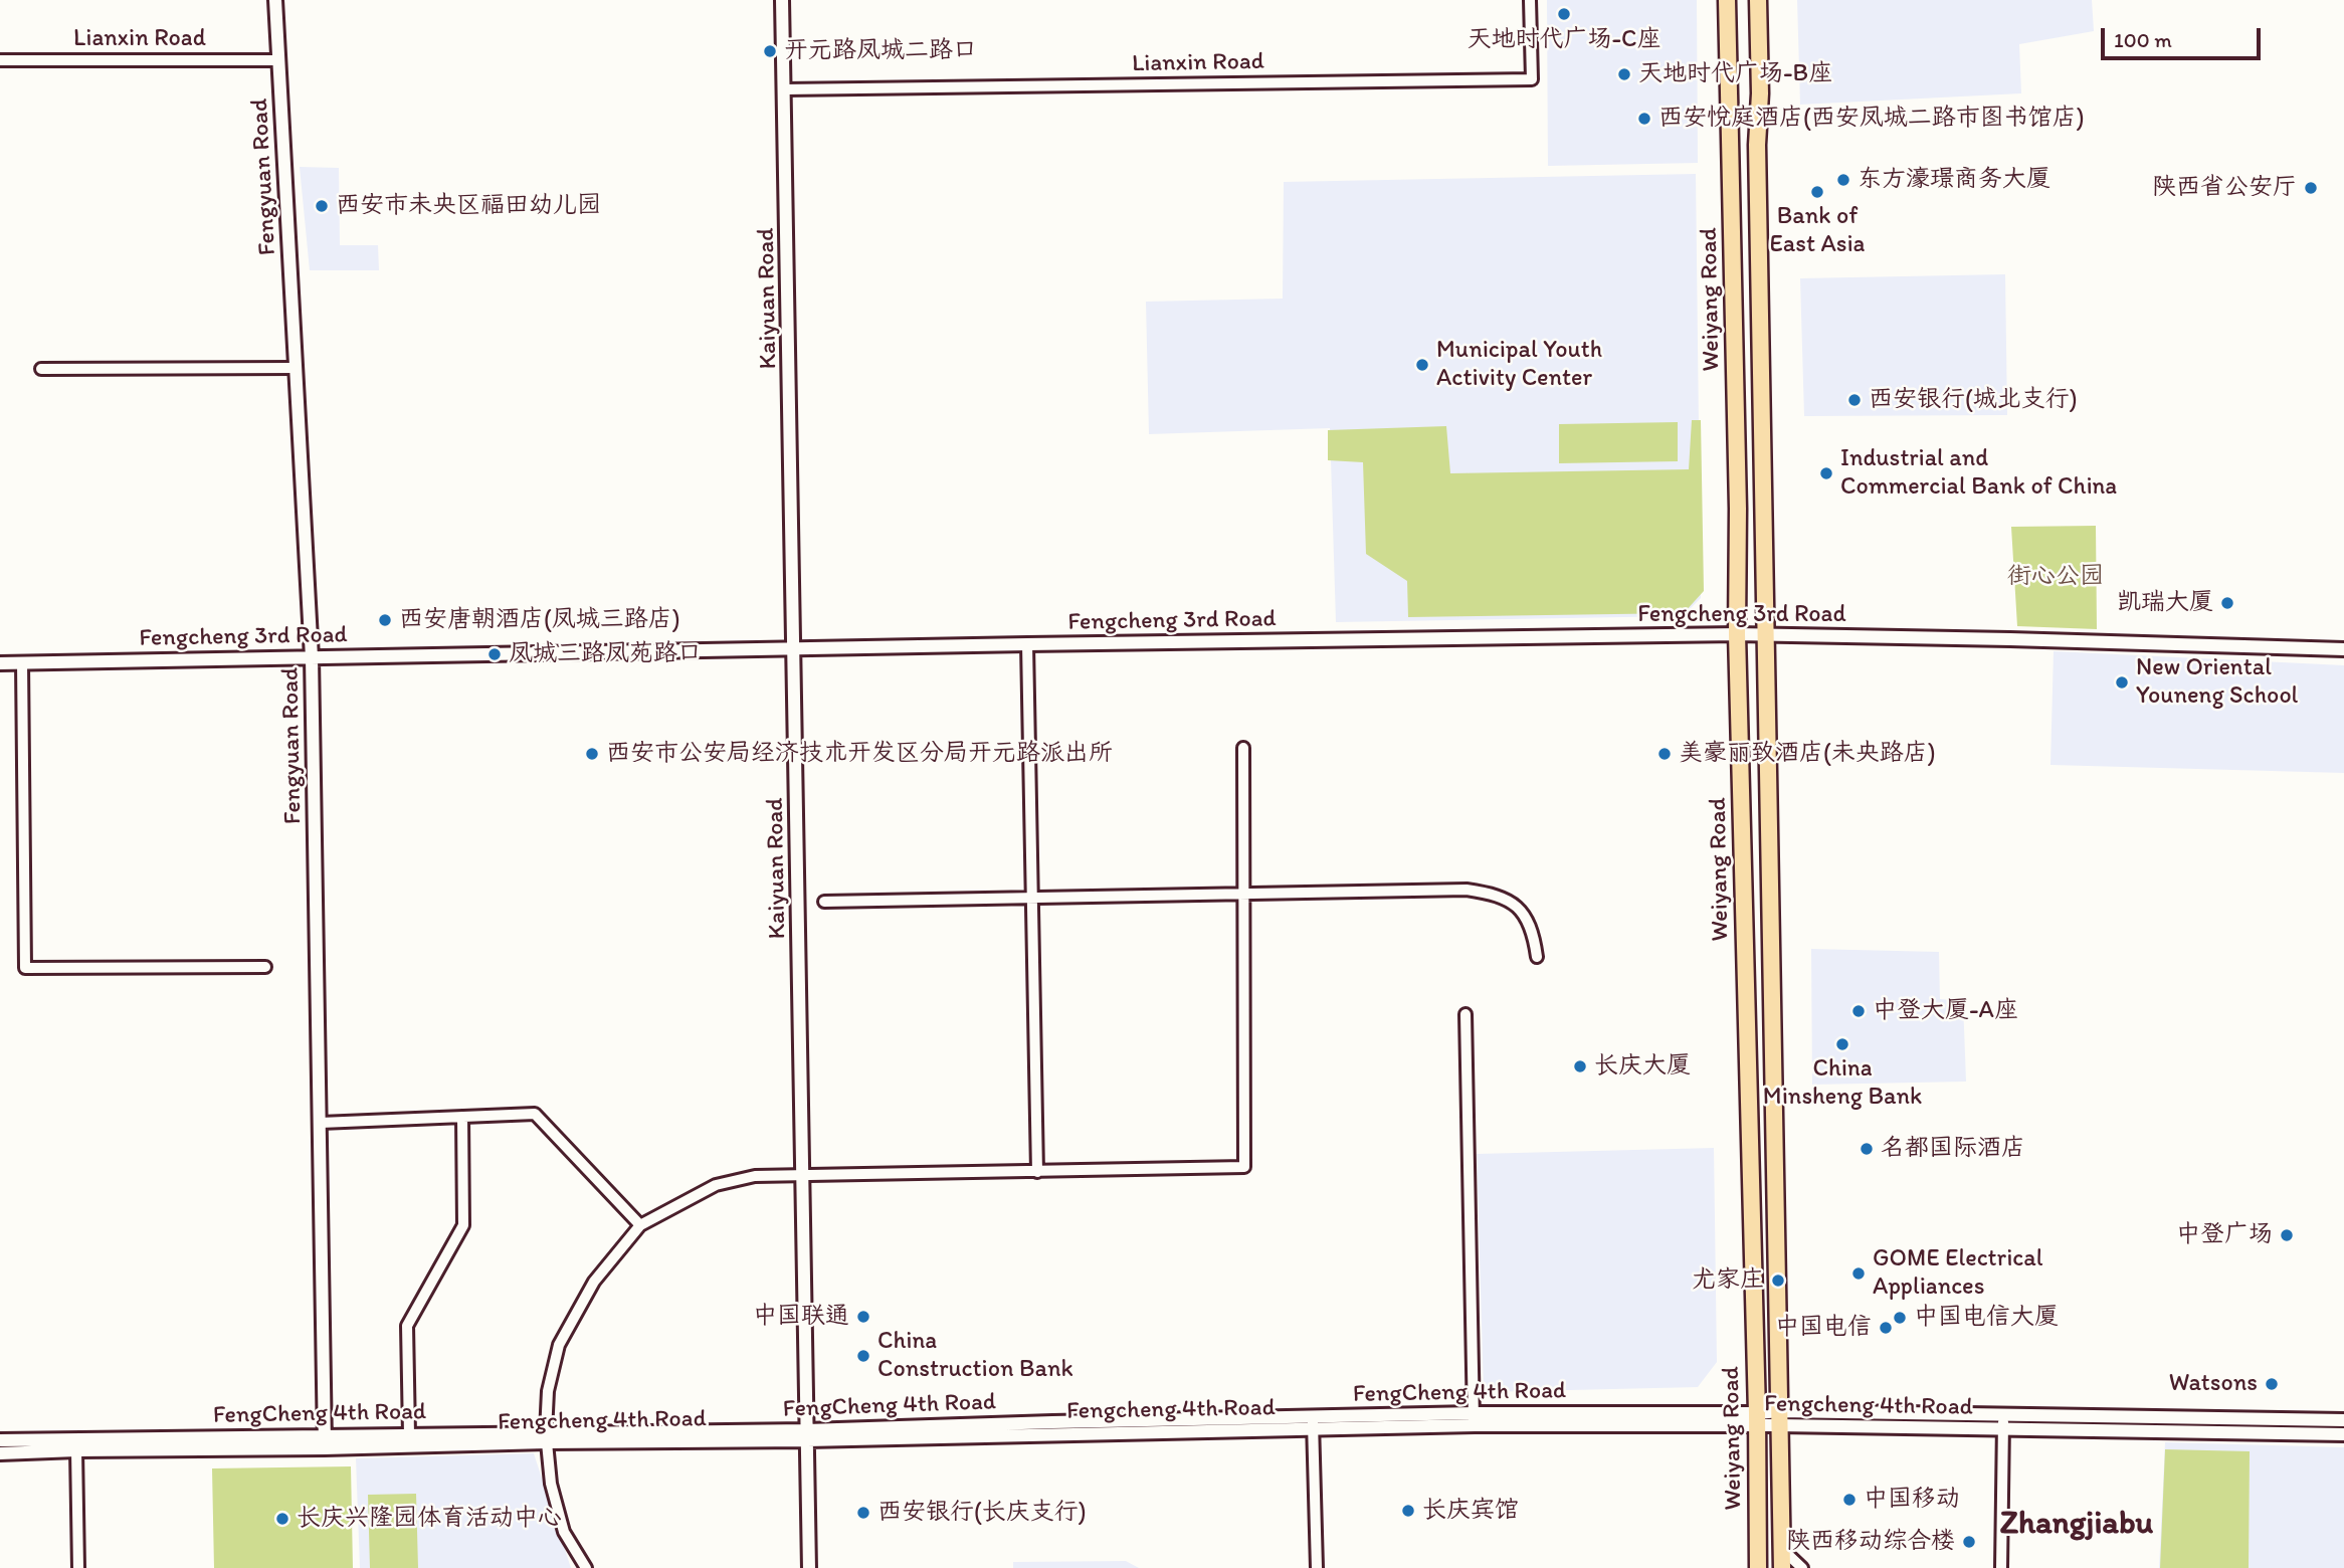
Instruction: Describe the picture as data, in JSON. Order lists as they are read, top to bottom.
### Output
{
  "streets": {
    "main road": ["Weiyang Road"],
    "street": [
      "Lianxin Road",
      "Fengyuan Road",
      "Kaiyuan Road",
      "Fengcheng 3rd Road",
      "FengCheng 4th Road",
      "Fengcheng 4th Road"
    ]
  },
  "crossings": [
    ["Lianxin Road", "Fengyuan Road"],
    ["Lianxin Road", "Kaiyuan Road"],
    ["Fengyuan Road", "Fengcheng 3rd Road"],
    ["Fengyuan Road", "FengCheng 4th Road"],
    ["Fengyuan Road", "Fengcheng 4th Road"],
    ["Kaiyuan Road", "Fengcheng 3rd Road"],
    ["Kaiyuan Road", "FengCheng 4th Road"],
    ["Weiyang Road", "Fengcheng 3rd Road"],
    ["Weiyang Road", "FengCheng 4th Road"],
    ["Weiyang Road", "Fengcheng 4th Road"],
    ["FengCheng 4th Road", "Fengcheng 4th Road"]
  ],
  "districts": ["Zhangjiabu"],
  "parks": ["街心公园"],
  "places": [
    "天地时代广场-C座",
    "开元路凤城二路口",
    "天地时代广场-B座",
    "西安悦庭酒店(西安凤城二路市图书馆店)",
    "东方濠璟商务大厦",
    "陕西省公安厅",
    "Bank of East Asia",
    "西安市未央区福田幼儿园",
    "Municipal Youth Activity Center",
    "西安银行(城北支行)",
    "Industrial and Commercial Bank of China",
    "凯瑞大厦",
    "西安唐朝酒店(凤城三路店)",
    "凤城三路凤苑路口",
    "New Oriental Youneng School",
    "西安市公安局经济技术开发区分局开元路派出所",
    "美豪丽致酒店(未央路店)",
    "中登大厦-A座",
    "China Minsheng Bank",
    "长庆大厦",
    "名都国际酒店",
    "中登广场",
    "GOME Electrical Appliances",
    "尤家庄",
    "中国联通",
    "中国电信大厦",
    "中国电信",
    "China Construction Bank",
    "Watsons",
    "中国移动",
    "长庆宾馆",
    "西安银行(长庆支行)",
    "长庆兴隆园体育活动中心",
    "陕西移动综合楼"
  ],
  "scale_bar": "100 m"
}
